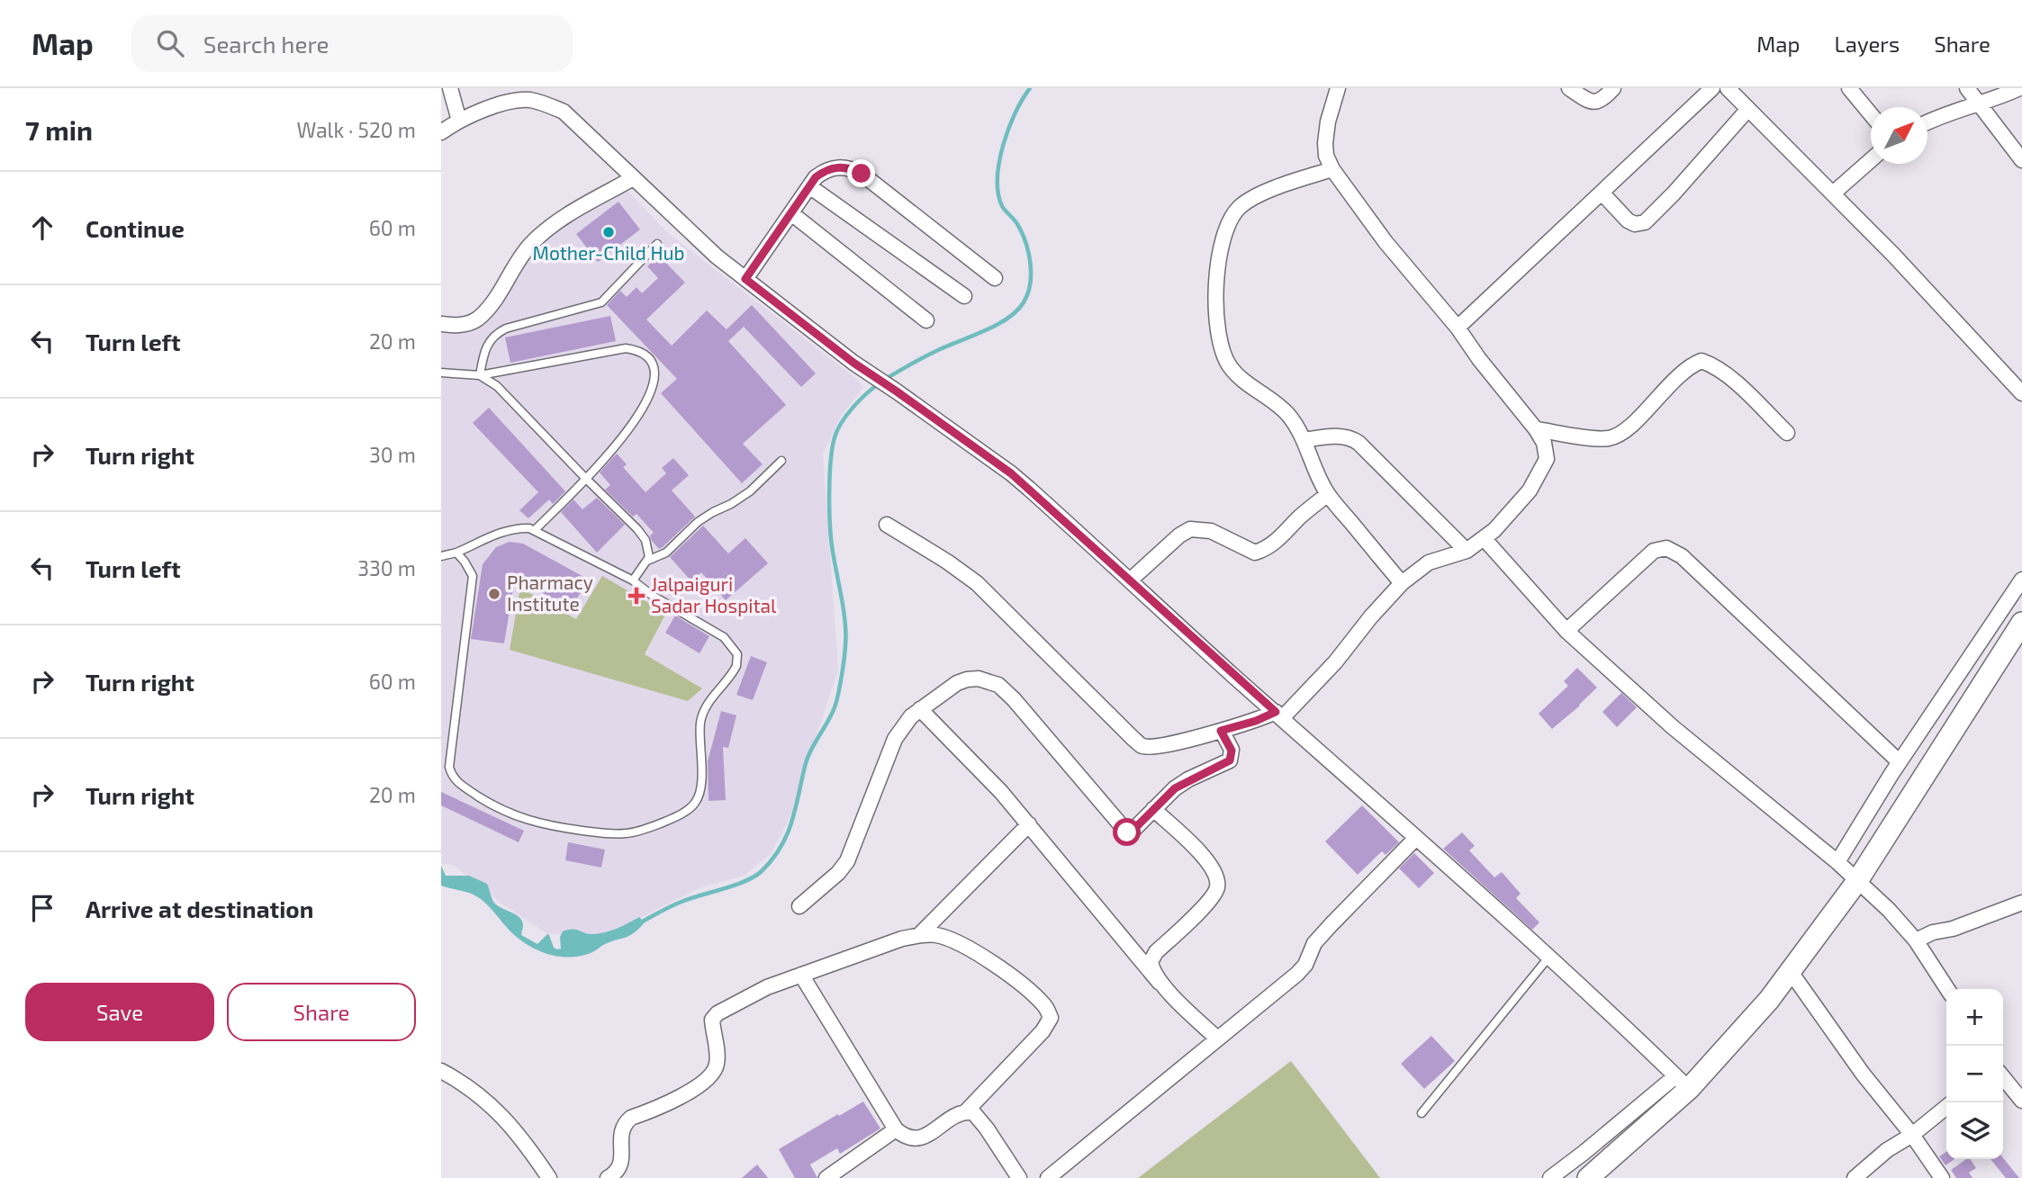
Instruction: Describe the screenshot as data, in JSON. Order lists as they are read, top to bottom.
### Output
{
  "places": {
    "other": ["Mother-Child Hub", "Pharmacy Institute"],
    "health": ["Jalpaiguri Sadar Hospital"]
  },
  "north": "top right",
  "page": {
    "header": "Map",
    "search": "Search here",
    "nav": ["Map", "Layers", "Share"],
    "heading": ["7 min", "Walk · 520 m"],
    "list": [
      ["Continue", "60 m"],
      ["Turn left", "20 m"],
      ["Turn right", "30 m"],
      ["Turn left", "330 m"],
      ["Turn right", "60 m"],
      ["Turn right", "20 m"],
      "Arrive at destination"
    ],
    "buttons": ["Save", "Share"],
    "map_buttons": ["+", "−"]
  }
}
